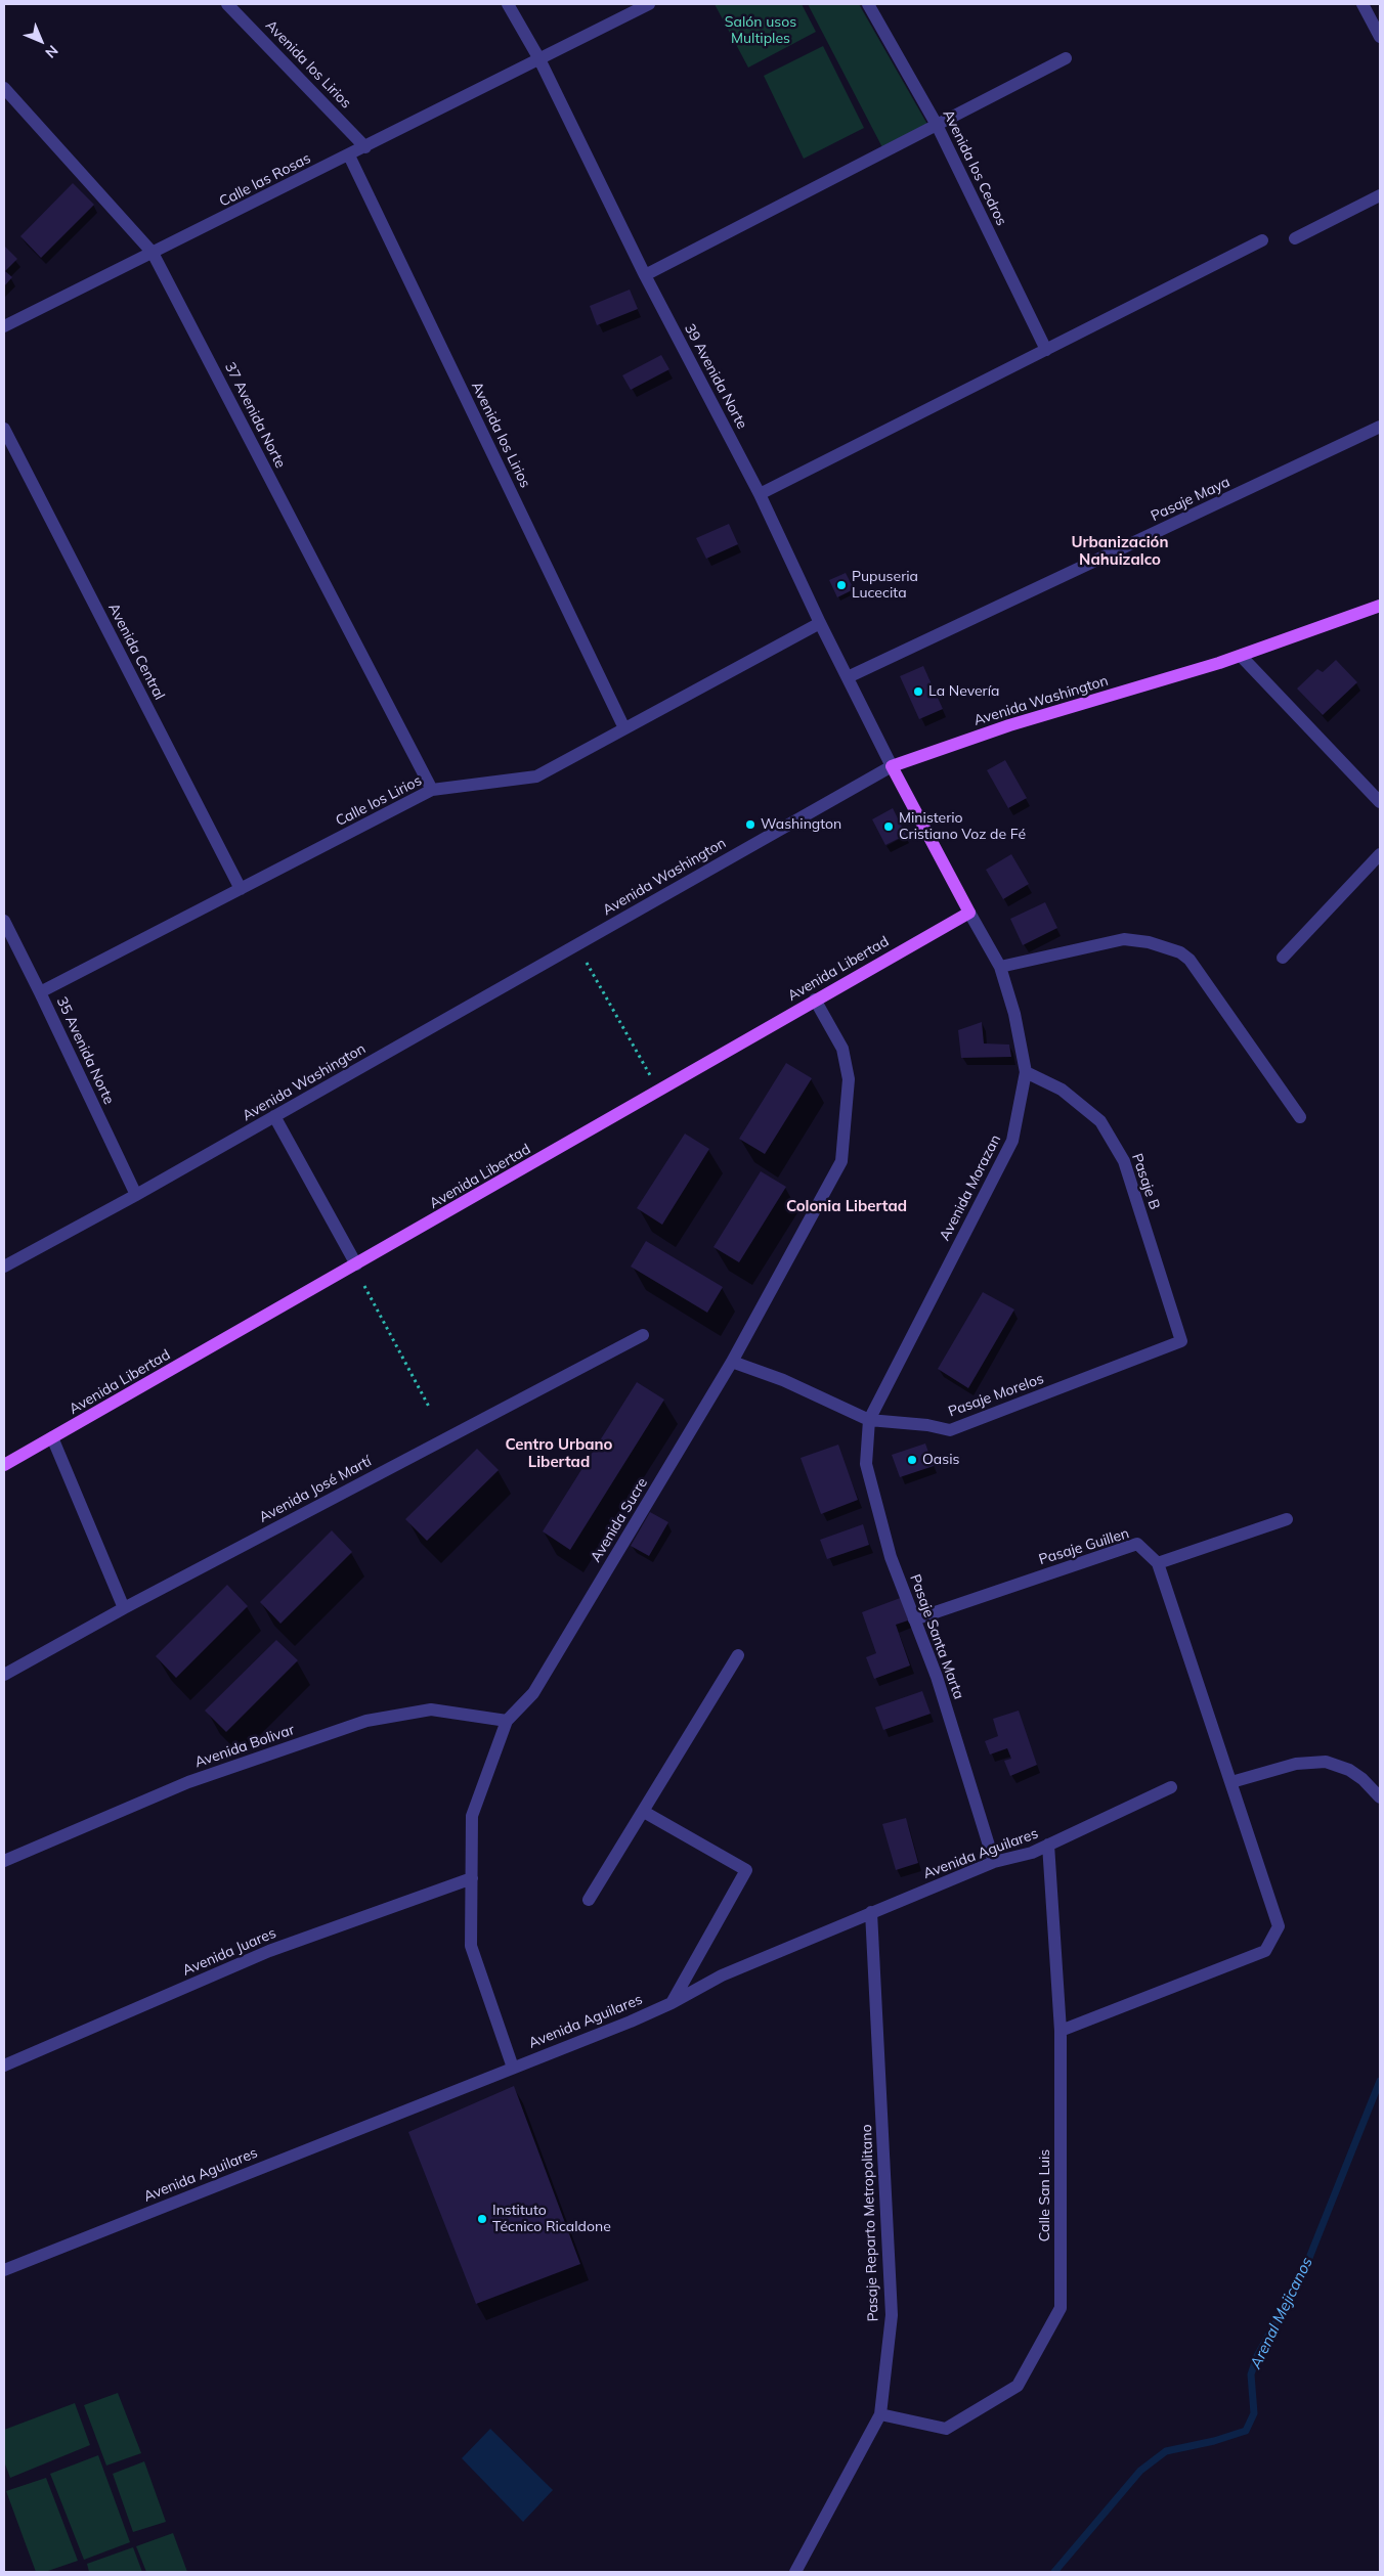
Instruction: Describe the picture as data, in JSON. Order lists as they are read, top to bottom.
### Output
{
  "streets": {
    "main road": ["Avenida Washington", "Avenida Libertad", "Avenida Morazan"],
    "street": [
      "Avenida los Lirios",
      "Avenida los Cedros",
      "Calle las Rosas",
      "39 Avenida Norte",
      "37 Avenida Norte",
      "Pasaje Maya",
      "Avenida Central",
      "Calle los Lirios",
      "35 Avenida Norte",
      "Pasaje B",
      "Pasaje Morelos",
      "Avenida José Martí",
      "Avenida Sucre",
      "Pasaje Guillen",
      "Pasaje Santa Marta",
      "Avenida Bolivar",
      "Avenida Aguilares",
      "Avenida Juares",
      "Calle San Luis",
      "Pasaje Reparto Metropolitano"
    ]
  },
  "crossings": [
    ["Avenida los Lirios", "Calle las Rosas"],
    ["Avenida los Lirios", "Calle los Lirios"],
    ["Calle las Rosas", "39 Avenida Norte"],
    ["Calle las Rosas", "37 Avenida Norte"],
    ["39 Avenida Norte", "Pasaje Maya"],
    ["39 Avenida Norte", "Avenida Washington"],
    ["39 Avenida Norte", "Calle los Lirios"],
    ["39 Avenida Norte", "Avenida Morazan"],
    ["37 Avenida Norte", "Calle los Lirios"],
    ["Avenida Central", "Calle los Lirios"],
    ["Avenida Washington", "35 Avenida Norte"],
    ["Avenida Washington", "Avenida Morazan"],
    ["Calle los Lirios", "35 Avenida Norte"],
    ["Avenida Libertad", "Avenida Morazan"],
    ["Avenida Libertad", "Avenida Sucre"],
    ["Pasaje B", "Avenida Morazan"],
    ["Pasaje B", "Pasaje Morelos"],
    ["Avenida Morazan", "Pasaje Morelos"],
    ["Avenida Morazan", "Pasaje Santa Marta"],
    ["Pasaje Morelos", "Avenida Sucre"],
    ["Pasaje Morelos", "Pasaje Santa Marta"],
    ["Avenida Sucre", "Avenida Bolivar"],
    ["Avenida Sucre", "Avenida Aguilares"],
    ["Avenida Sucre", "Avenida Juares"],
    ["Pasaje Guillen", "Pasaje Santa Marta"],
    ["Pasaje Santa Marta", "Avenida Aguilares"],
    ["Avenida Aguilares", "Calle San Luis"],
    ["Avenida Aguilares", "Pasaje Reparto Metropolitano"],
    ["Calle San Luis", "Pasaje Reparto Metropolitano"]
  ],
  "districts": ["Urbanización Nahuizalco", "Colonia Libertad", "Centro Urbano Libertad"],
  "water": ["Arenal Mejicanos"],
  "parks": ["Salón usos Multiples"],
  "places": [
    "Pupuseria Lucecita",
    "La Nevería",
    "Washington",
    "Ministerio Cristiano Voz de Fé",
    "Oasis",
    "Instituto Técnico Ricaldone"
  ],
  "north": "bottom right"
}
